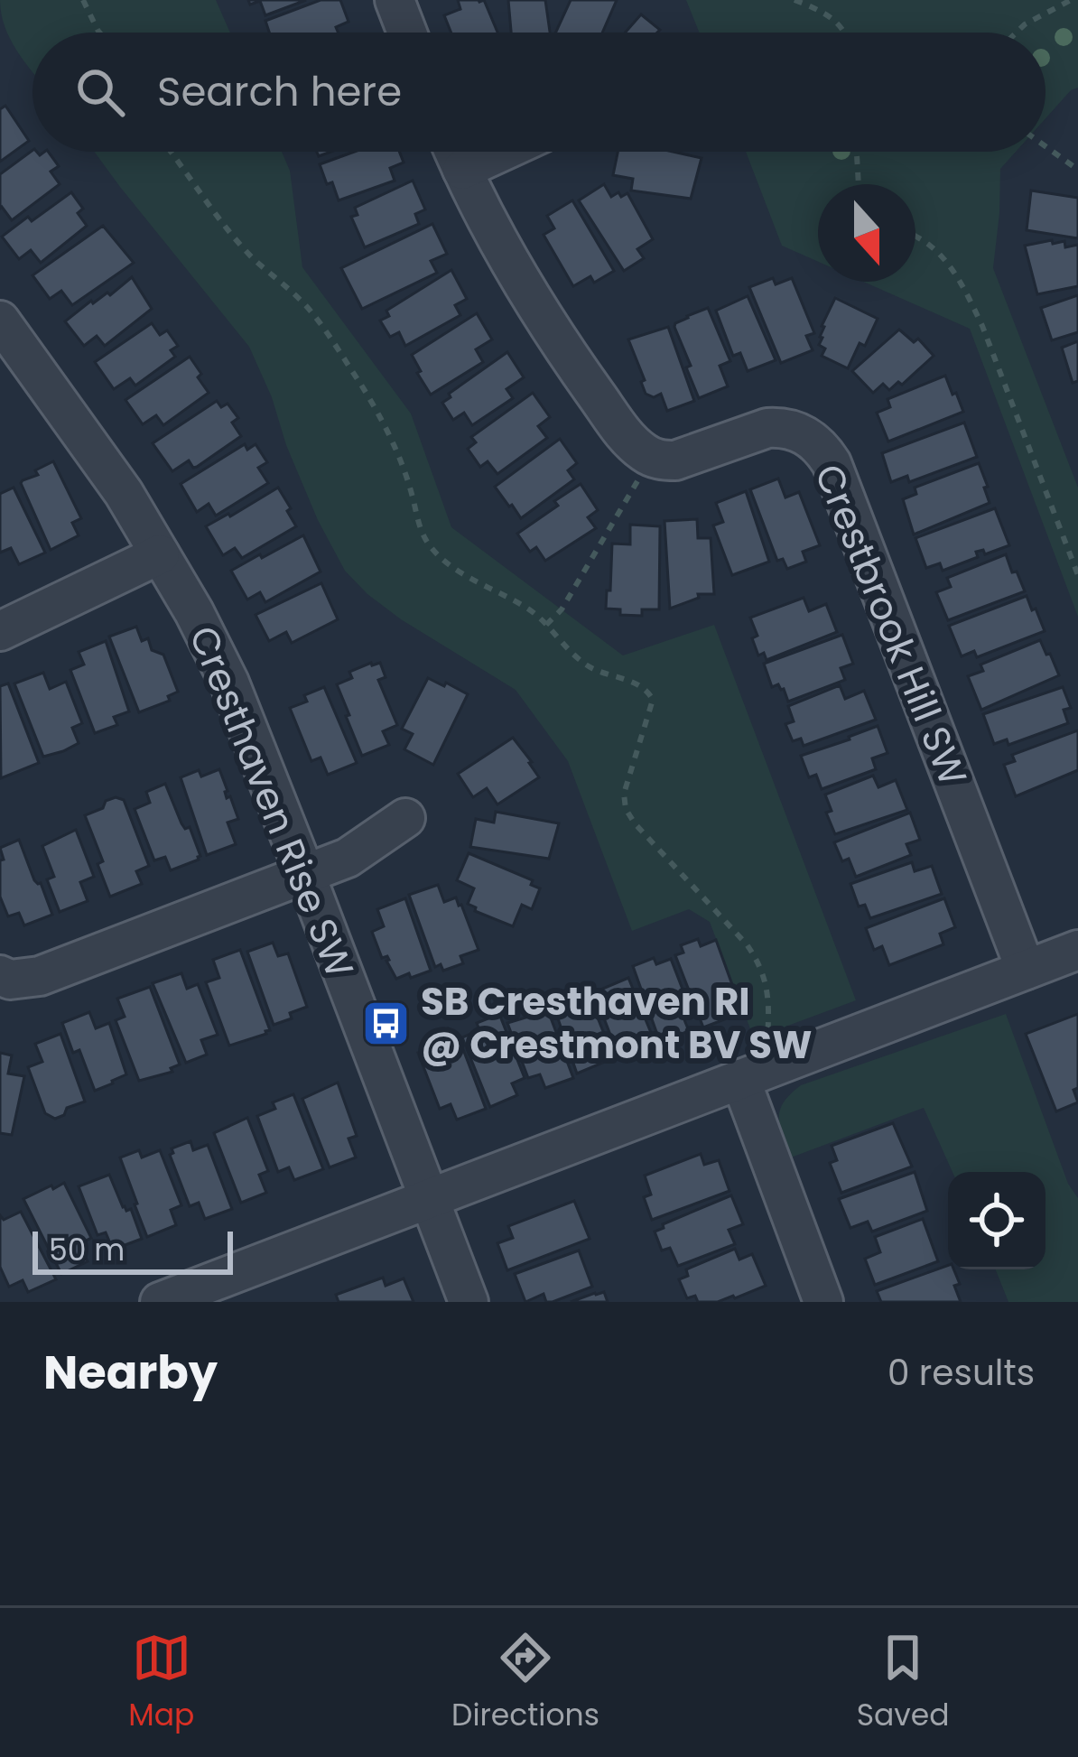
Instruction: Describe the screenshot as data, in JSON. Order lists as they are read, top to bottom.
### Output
{
  "streets": {
    "street": ["Crestbrook Hill SW", "Cresthaven Rise SW"]
  },
  "places": {
    "bus stop": ["SB Cresthaven RI @ Crestmont BV SW"]
  },
  "scale_bar": "50 m",
  "north": "bottom",
  "page": {
    "search": "Search here",
    "scale": "50 m",
    "heading": ["Nearby", "0 results"],
    "nav": ["Map", "Directions", "Saved"]
  }
}
